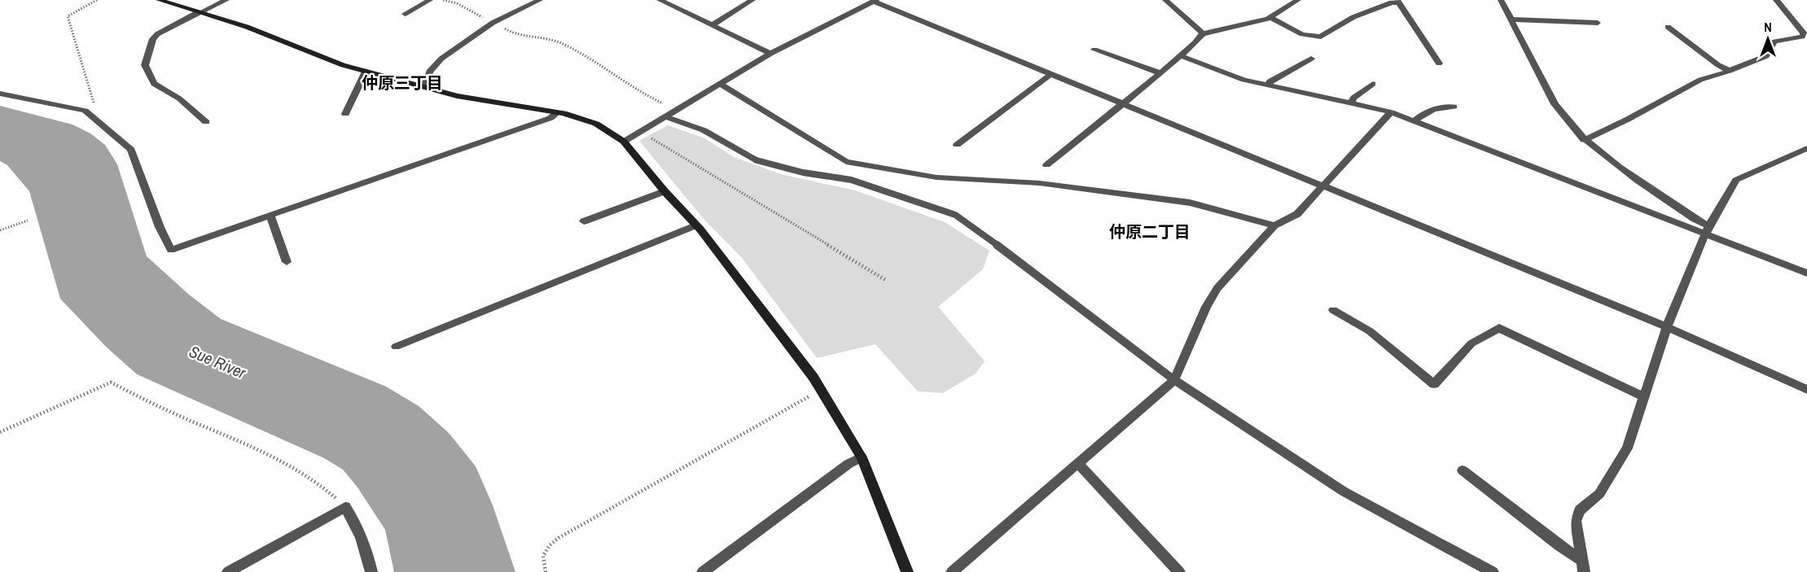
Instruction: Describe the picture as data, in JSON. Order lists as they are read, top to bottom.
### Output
{
  "districts": ["仲原三丁目", "仲原二丁目"],
  "water": ["Sue River"],
  "north": "top"
}
